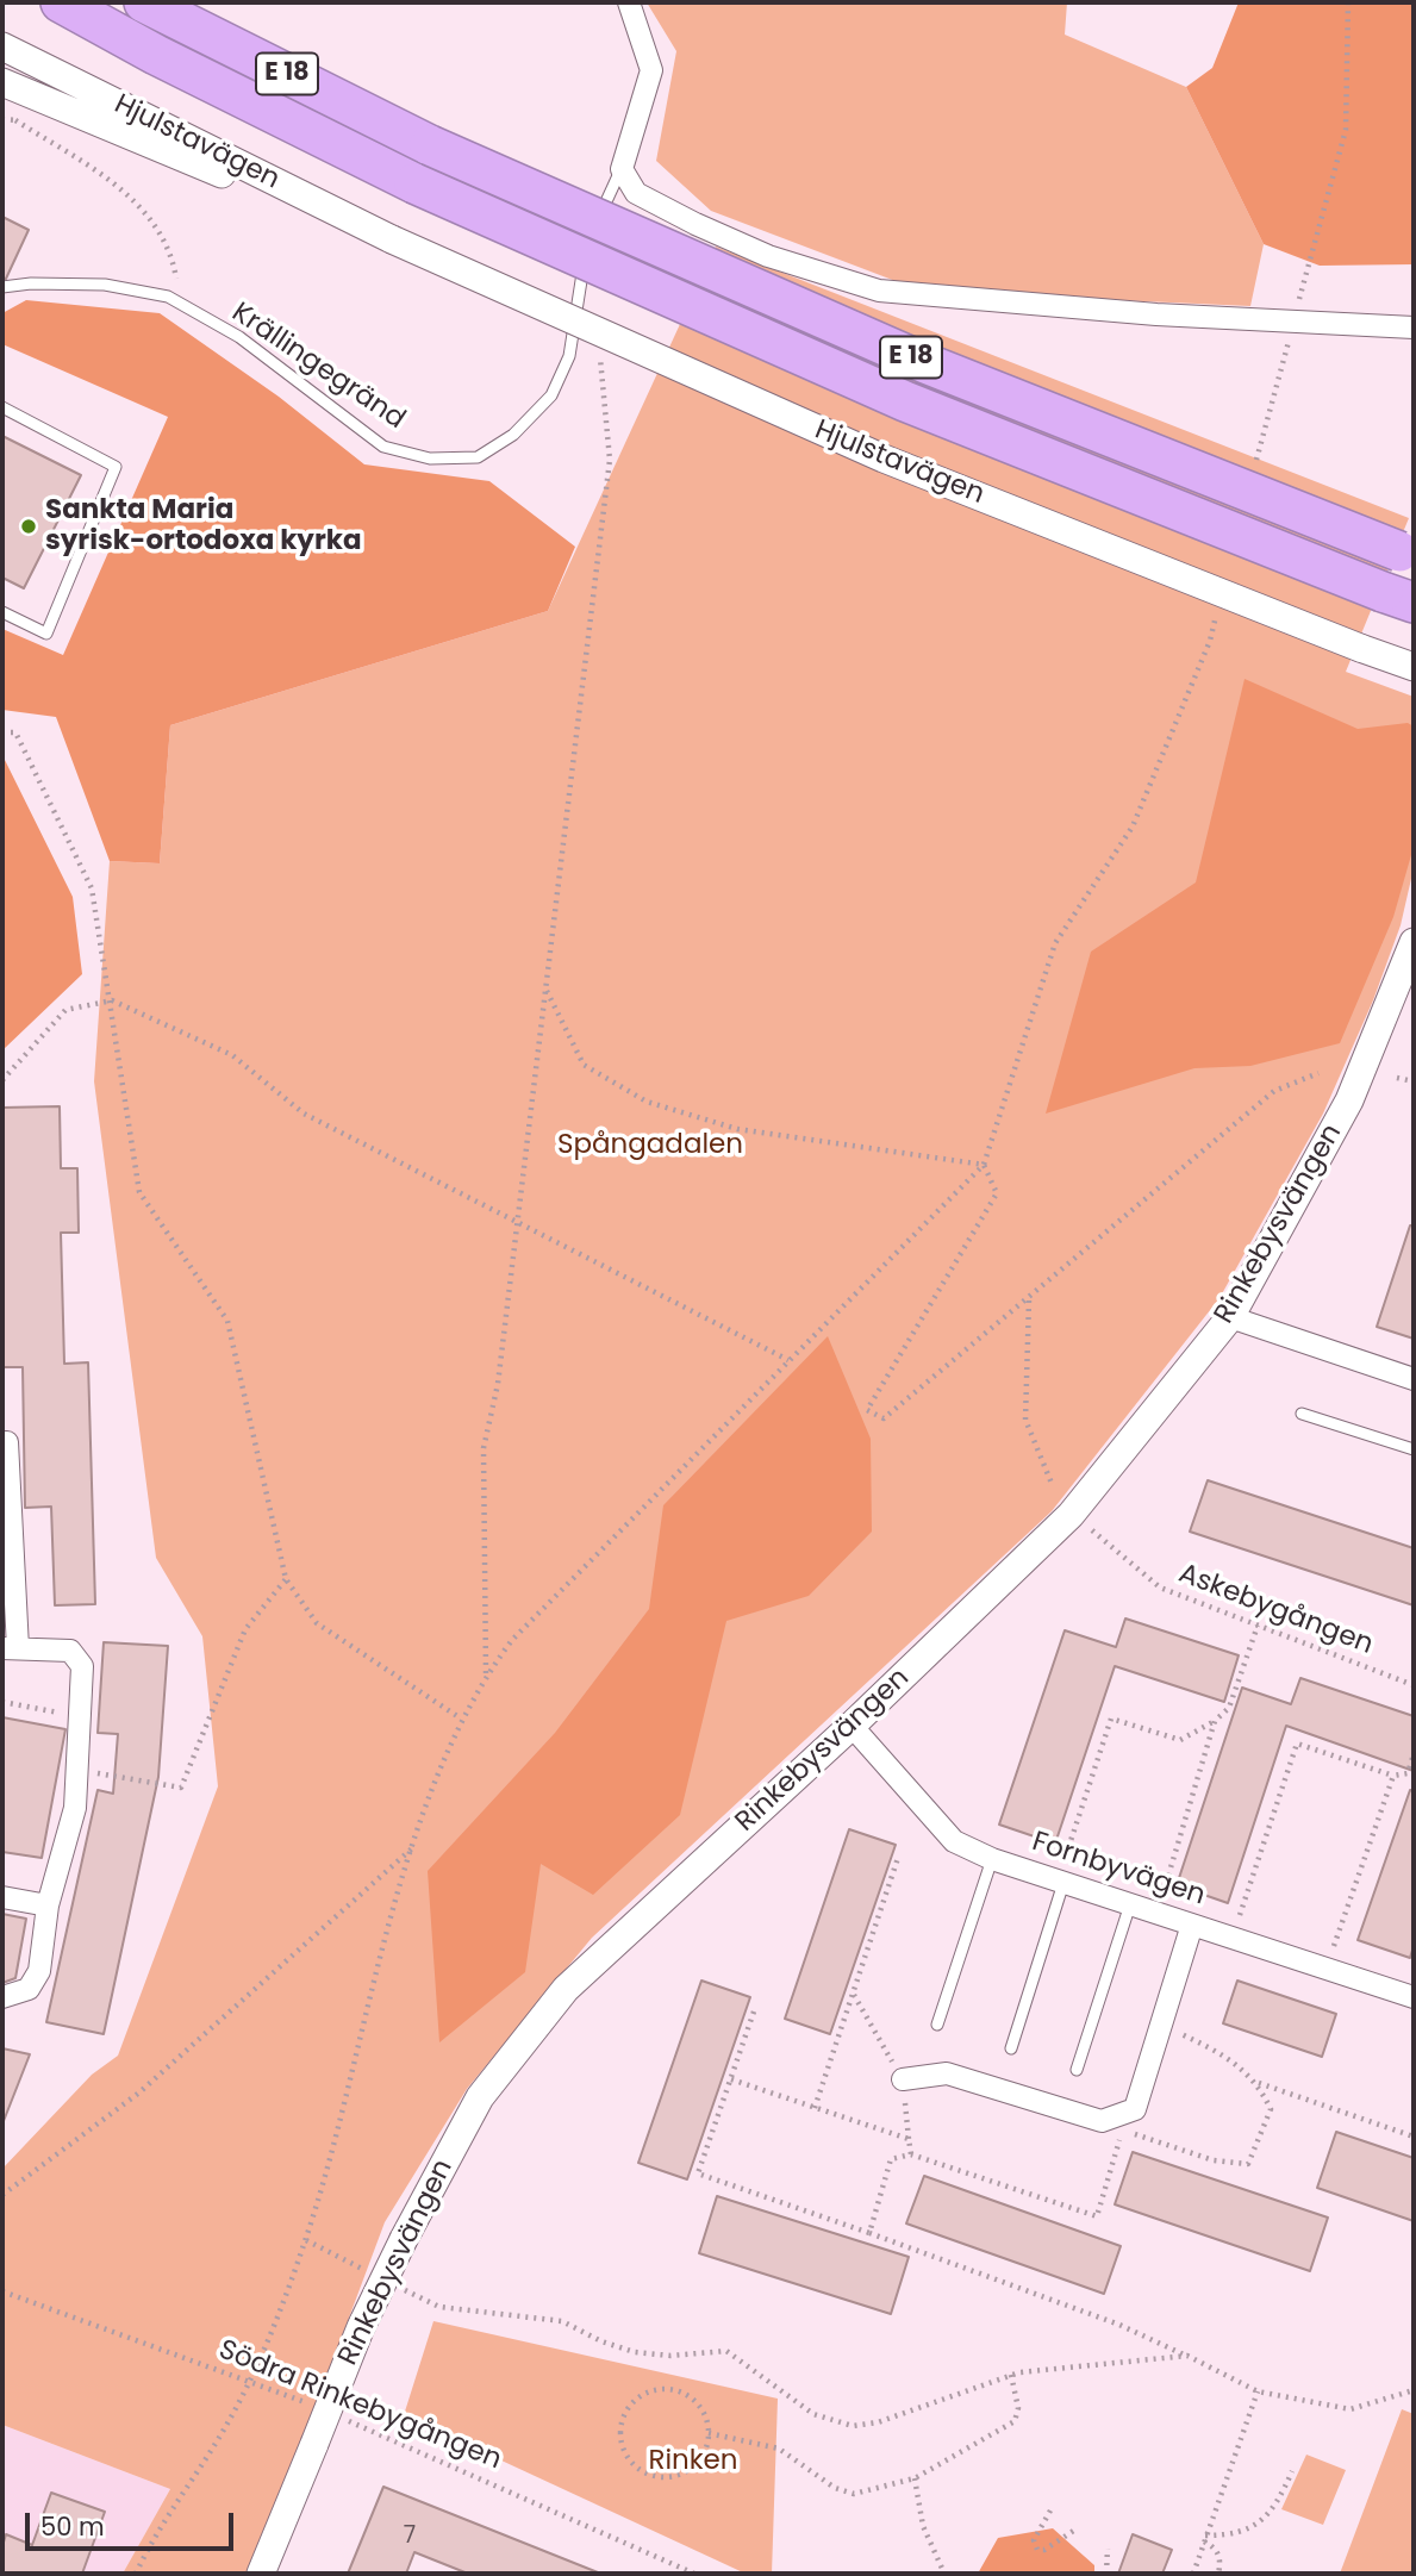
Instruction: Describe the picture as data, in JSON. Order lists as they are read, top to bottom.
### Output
{
  "streets": {
    "highway": ["E 18"],
    "street": ["Hjulstavägen", "Rinkebysvängen", "Fornbyvägen"],
    "lane": ["Krällingegränd"],
    "path": ["Askebygången", "Södra Rinkebygången"]
  },
  "crossings": [
    ["Rinkebysvängen", "Fornbyvägen"]
  ],
  "parks": ["Spångadalen", "Rinken"],
  "places": ["Sankta Maria syrisk-ortodoxa kyrka"],
  "house_numbers": ["7"],
  "scale_bar": "50 m"
}
